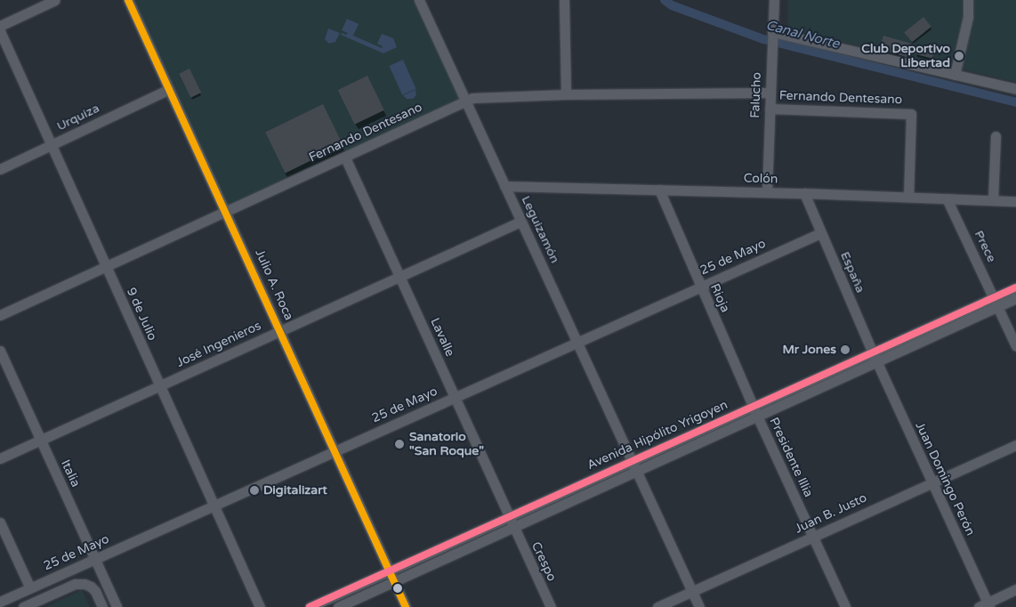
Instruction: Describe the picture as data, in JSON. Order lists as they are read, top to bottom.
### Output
{
  "streets": {
    "street": [
      "Falucho",
      "Fernando Dentesano",
      "Urquiza",
      "Colón",
      "Leguizamón",
      "Prece",
      "25 de Mayo",
      "España",
      "Julio A. Roca",
      "Rioja",
      "9 de Julio",
      "Lavalle",
      "José Ingenieros",
      "Avenida Hipólito Yrigoyen",
      "Presidente Illia",
      "Italia",
      "Juan Domingo Perón",
      "Juan B. Justo",
      "Crespo"
    ]
  },
  "crossings": [
    ["Falucho", "Fernando Dentesano"],
    ["Falucho", "Colón"],
    ["Fernando Dentesano", "Colón"],
    ["Fernando Dentesano", "Leguizamón"],
    ["Fernando Dentesano", "Julio A. Roca"],
    ["Fernando Dentesano", "9 de Julio"],
    ["Fernando Dentesano", "Lavalle"],
    ["Urquiza", "Julio A. Roca"],
    ["Urquiza", "9 de Julio"],
    ["Colón", "Leguizamón"],
    ["Colón", "Prece"],
    ["Colón", "España"],
    ["Colón", "Rioja"],
    ["Leguizamón", "25 de Mayo"],
    ["Leguizamón", "José Ingenieros"],
    ["Leguizamón", "Avenida Hipólito Yrigoyen"],
    ["Leguizamón", "Juan B. Justo"],
    ["Prece", "Avenida Hipólito Yrigoyen"],
    ["25 de Mayo", "España"],
    ["25 de Mayo", "Julio A. Roca"],
    ["25 de Mayo", "Rioja"],
    ["25 de Mayo", "9 de Julio"],
    ["25 de Mayo", "Lavalle"],
    ["25 de Mayo", "Italia"],
    ["España", "Avenida Hipólito Yrigoyen"],
    ["España", "Juan Domingo Perón"],
    ["Julio A. Roca", "José Ingenieros"],
    ["Julio A. Roca", "Avenida Hipólito Yrigoyen"],
    ["Rioja", "Avenida Hipólito Yrigoyen"],
    ["Rioja", "Presidente Illia"],
    ["9 de Julio", "José Ingenieros"],
    ["Lavalle", "José Ingenieros"],
    ["Lavalle", "Avenida Hipólito Yrigoyen"],
    ["Lavalle", "Crespo"],
    ["José Ingenieros", "Italia"],
    ["Avenida Hipólito Yrigoyen", "Presidente Illia"],
    ["Avenida Hipólito Yrigoyen", "Juan Domingo Perón"],
    ["Avenida Hipólito Yrigoyen", "Crespo"],
    ["Presidente Illia", "Juan B. Justo"],
    ["Juan Domingo Perón", "Juan B. Justo"]
  ],
  "water": ["Canal Norte"],
  "places": [
    "Club Deportivo Libertad",
    "Mr Jones",
    "Sanatorio \"San Roque\"",
    "Digitalizart"
  ]
}
